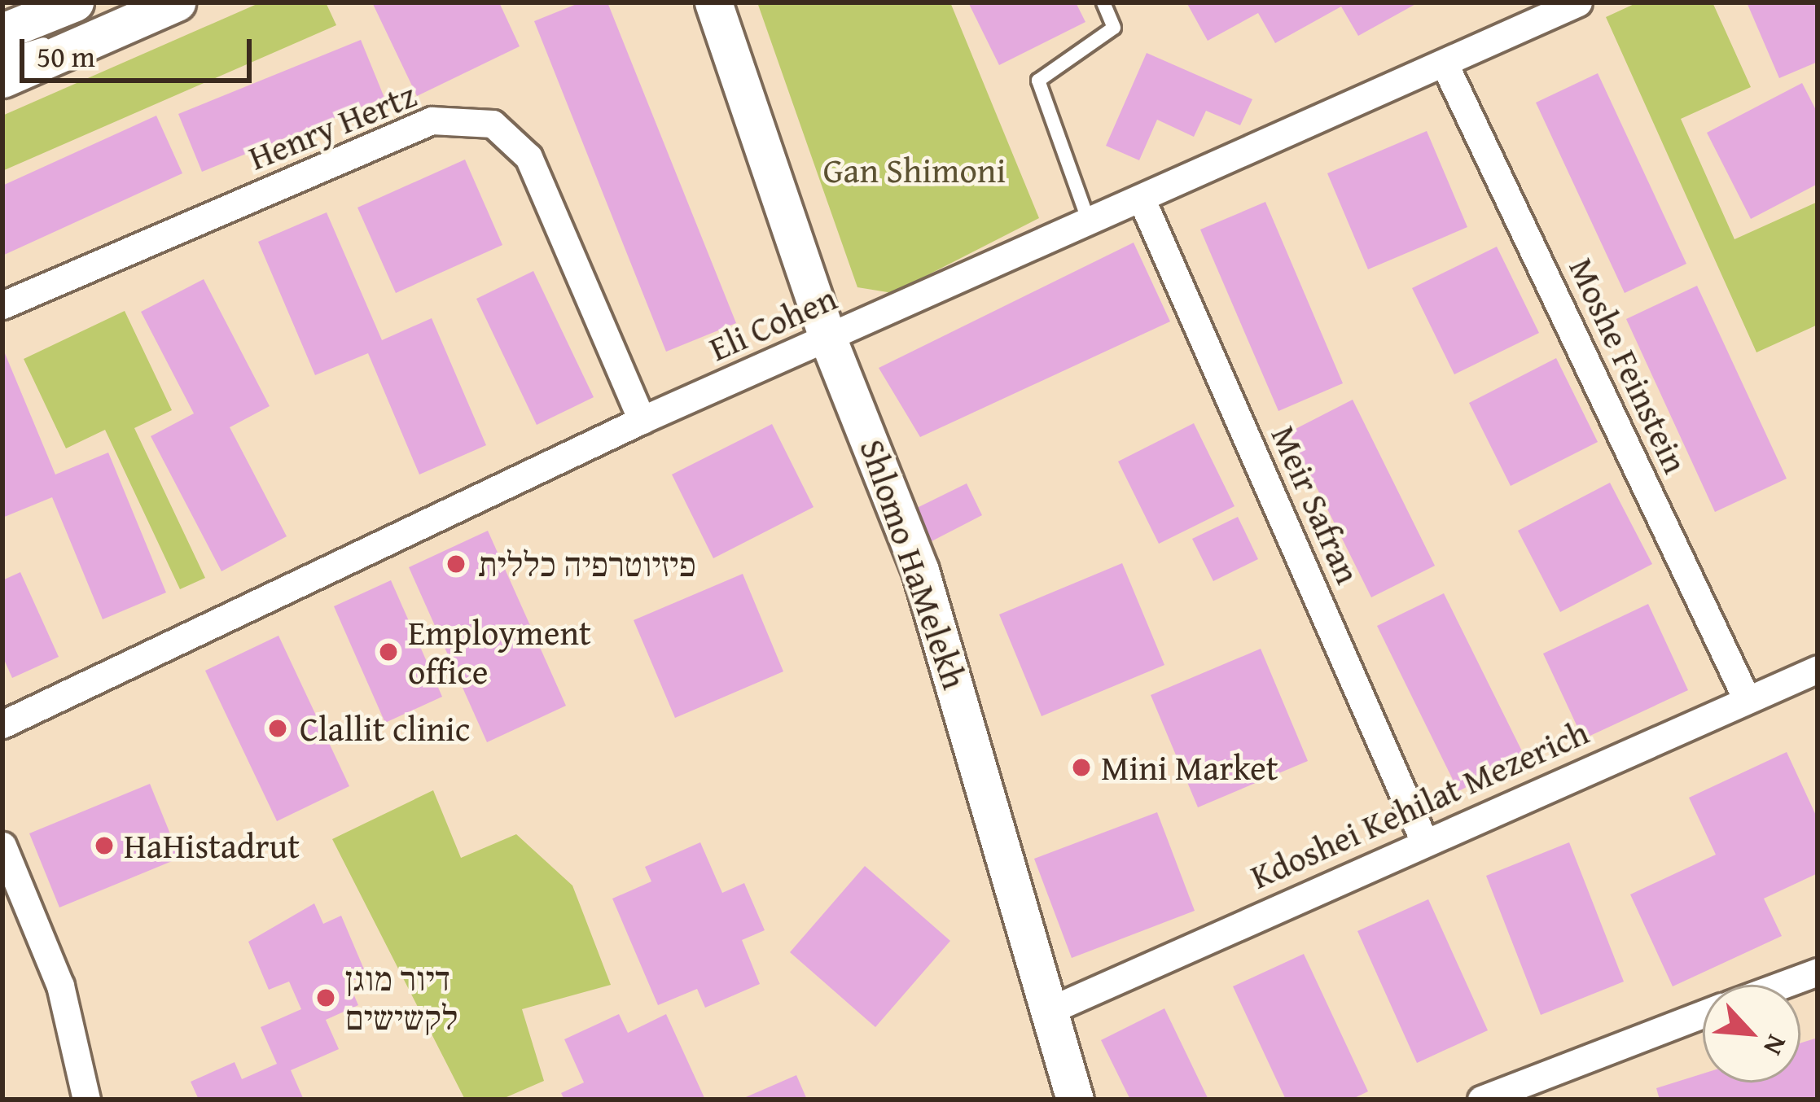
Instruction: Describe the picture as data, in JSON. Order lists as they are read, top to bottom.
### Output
{
  "streets": {
    "street": [
      "Henry Hertz",
      "Eli Cohen",
      "Moshe Feinstein",
      "Meir Safran",
      "Shlomo HaMelekh",
      "Kdoshei Kehilat Mezerich"
    ]
  },
  "crossings": [
    ["Henry Hertz", "Eli Cohen"],
    ["Eli Cohen", "Moshe Feinstein"],
    ["Eli Cohen", "Meir Safran"],
    ["Eli Cohen", "Shlomo HaMelekh"],
    ["Moshe Feinstein", "Kdoshei Kehilat Mezerich"],
    ["Meir Safran", "Kdoshei Kehilat Mezerich"],
    ["Shlomo HaMelekh", "Kdoshei Kehilat Mezerich"]
  ],
  "parks": ["Gan Shimoni"],
  "places": [
    "פיזיוטרפיה כללית",
    "Employment office",
    "Clallit clinic",
    "Mini Market",
    "HaHistadrut",
    "דיור מוגן לקשישים"
  ],
  "scale_bar": "50 m",
  "north": "bottom right"
}
